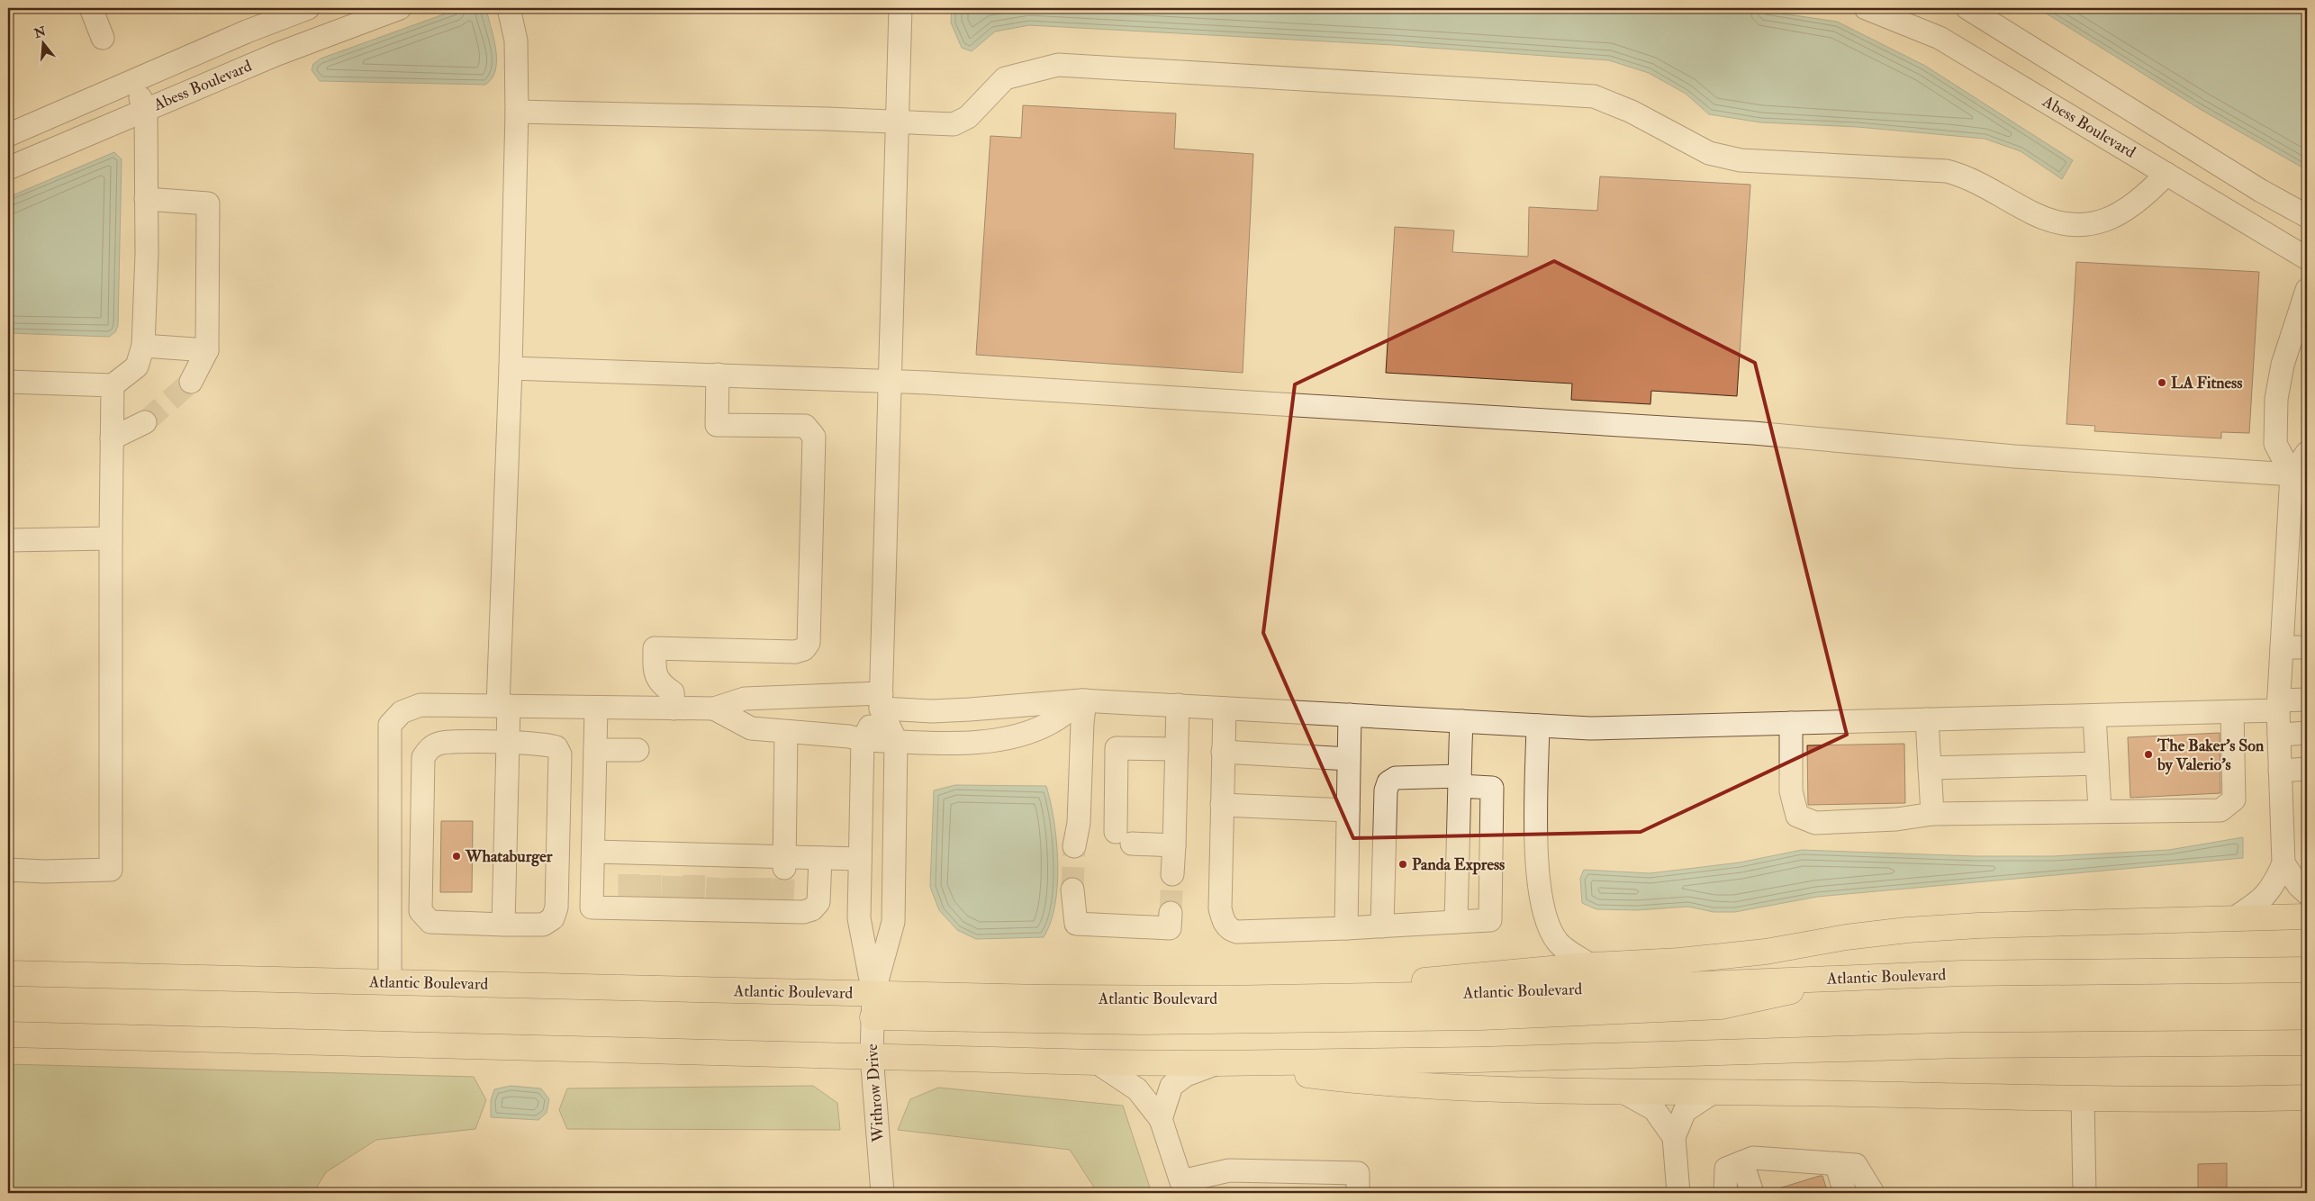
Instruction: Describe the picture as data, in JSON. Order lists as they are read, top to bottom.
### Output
{
  "streets": {
    "highway": ["Atlantic Boulevard"],
    "street": ["Abess Boulevard", "Withrow Drive"]
  },
  "crossings": [
    ["Atlantic Boulevard", "Withrow Drive"]
  ],
  "places": [
    "LA Fitness",
    "The Baker's Son by Valerio's",
    "Whataburger",
    "Panda Express"
  ],
  "north": "top"
}
